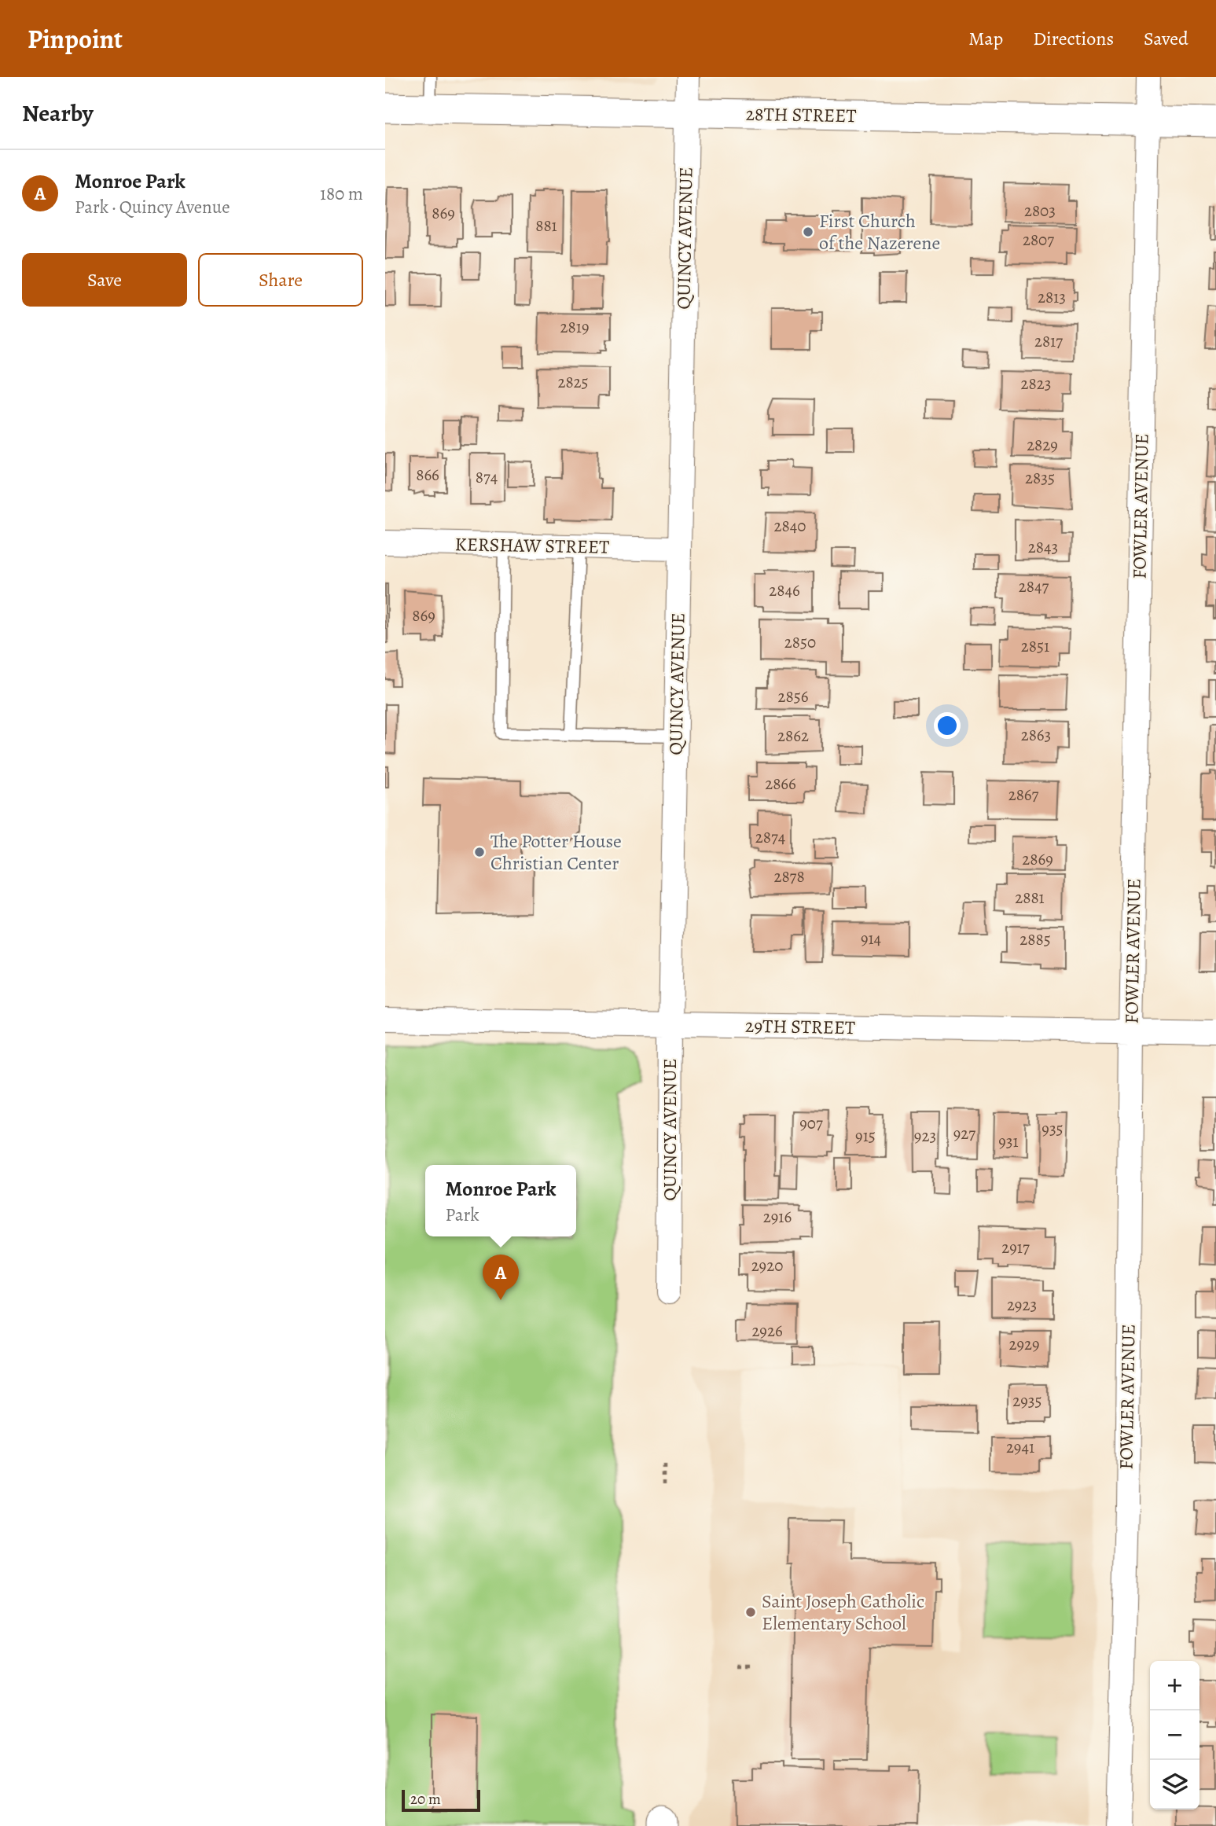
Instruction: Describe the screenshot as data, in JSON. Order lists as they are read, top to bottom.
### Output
{
  "streets": {
    "street": [
      "28TH STREET",
      "QUINCY AVENUE",
      "FOWLER AVENUE",
      "KERSHAW STREET",
      "29TH STREET"
    ]
  },
  "crossings": [
    ["28TH STREET", "QUINCY AVENUE"],
    ["28TH STREET", "FOWLER AVENUE"],
    ["QUINCY AVENUE", "KERSHAW STREET"],
    ["QUINCY AVENUE", "29TH STREET"],
    ["FOWLER AVENUE", "29TH STREET"]
  ],
  "places": ["First Church of the Nazerene", "The Potter House Christian Center", "Saint Joseph Catholic Elementary School"],
  "house_numbers": [
    "2803",
    "869",
    "881",
    "2807",
    "2813",
    "2819",
    "2817",
    "2825",
    "2823",
    "2829",
    "866",
    "874",
    "2835",
    "2840",
    "2843",
    "2847",
    "2846",
    "869",
    "2850",
    "2851",
    "2856",
    "2863",
    "2862",
    "2866",
    "2867",
    "2874",
    "2869",
    "2878",
    "2881",
    "914",
    "2885",
    "907",
    "935",
    "927",
    "915",
    "923",
    "931",
    "2916",
    "2917",
    "2920",
    "2923",
    "2926",
    "2929",
    "2935",
    "2941"
  ],
  "scale_bar": "20 m",
  "page": {
    "header": "Pinpoint",
    "nav": ["Map", "Directions", "Saved"],
    "heading": "Nearby",
    "list": [
      {
        "mark": "A",
        "name": "Monroe Park",
        "note": "Park · Quincy Avenue",
        "value": "180 m"
      }
    ],
    "buttons": ["Save", "Share"],
    "popup": ["Monroe Park", "Park"],
    "pins": "A",
    "map_buttons": ["+", "−"],
    "scale": "20 m"
  }
}
